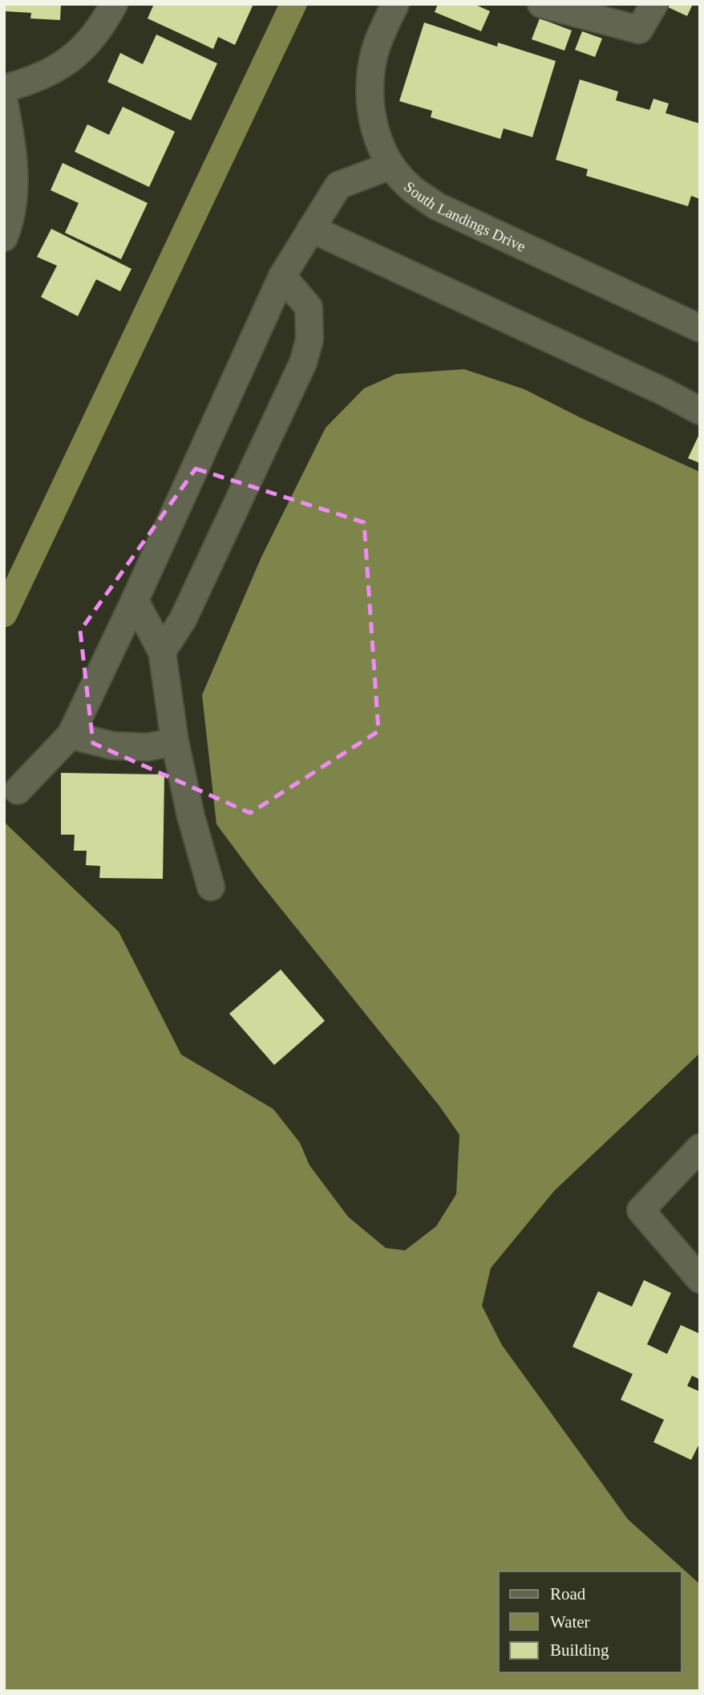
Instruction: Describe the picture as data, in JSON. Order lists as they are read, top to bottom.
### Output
{
  "streets": {
    "street": ["South Landings Drive"]
  },
  "legend": ["Road", "Water", "Building"]
}
